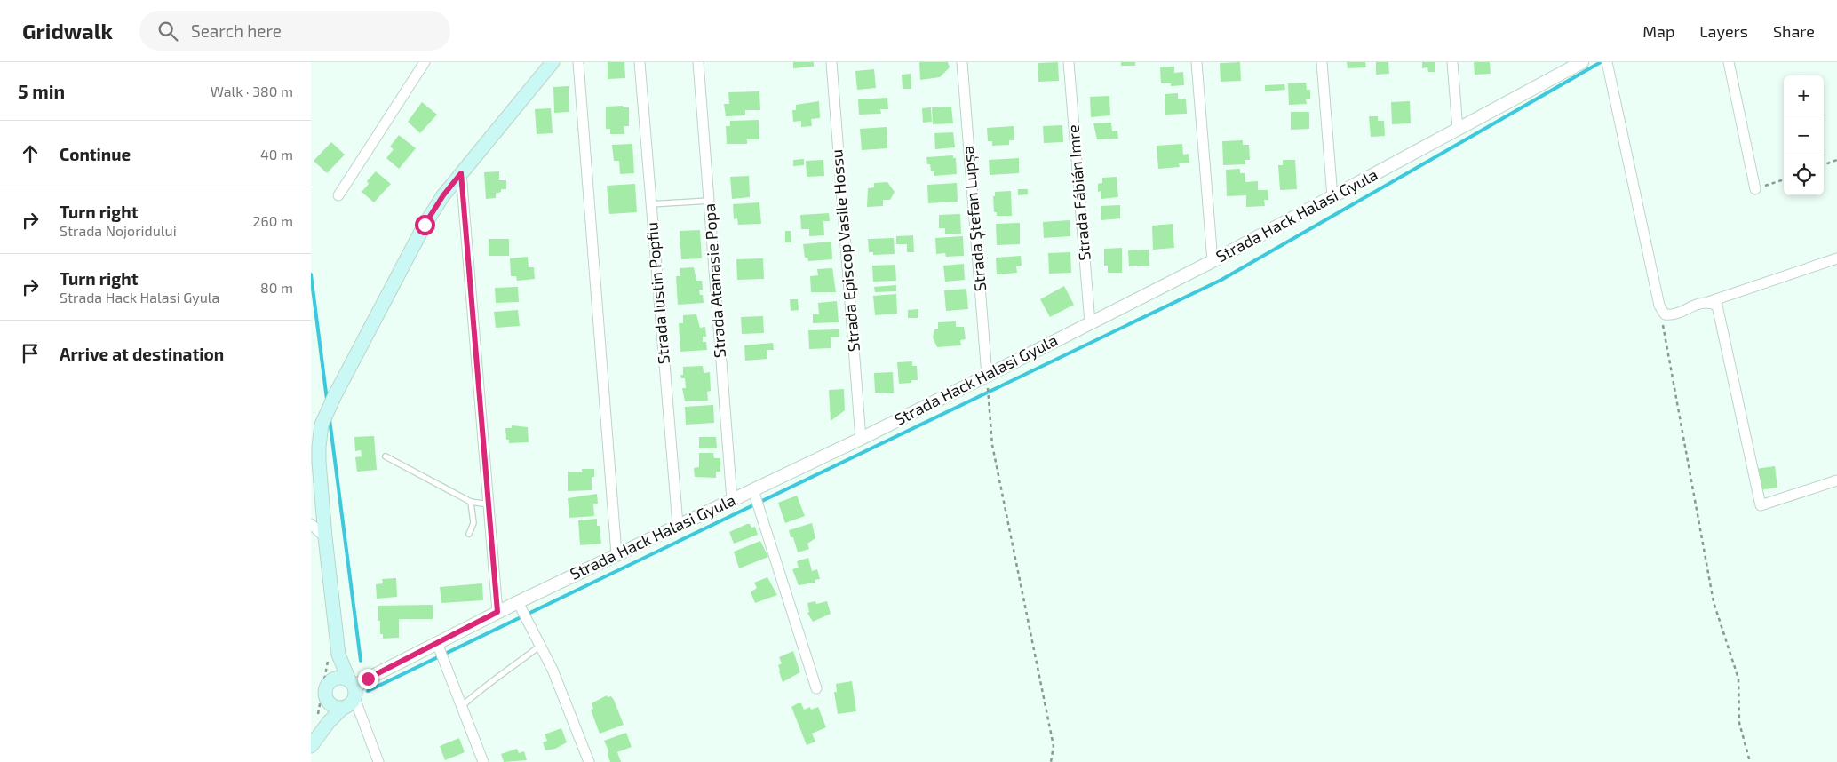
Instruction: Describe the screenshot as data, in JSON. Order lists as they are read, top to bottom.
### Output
{
  "streets": {
    "street": [
      "Strada Fábián Imre",
      "Strada Hack Halasi Gyula",
      "Strada Ștefan Lupșa",
      "Strada Episcop Vasile Hossu",
      "Strada Atanasie Popa",
      "Strada Iustin Popfiu"
    ]
  },
  "crossings": [
    ["Strada Fábián Imre", "Strada Hack Halasi Gyula"],
    ["Strada Hack Halasi Gyula", "Strada Ștefan Lupșa"],
    ["Strada Hack Halasi Gyula", "Strada Episcop Vasile Hossu"],
    ["Strada Hack Halasi Gyula", "Strada Atanasie Popa"],
    ["Strada Hack Halasi Gyula", "Strada Iustin Popfiu"]
  ],
  "page": {
    "header": "Gridwalk",
    "search": "Search here",
    "nav": ["Map", "Layers", "Share"],
    "heading": ["5 min", "Walk · 380 m"],
    "map_buttons": ["+", "−"],
    "list": [
      ["Continue", "40 m"],
      ["Turn right", "Strada Nojoridului", "260 m"],
      ["Turn right", "Strada Hack Halasi Gyula", "80 m"],
      "Arrive at destination"
    ]
  }
}
